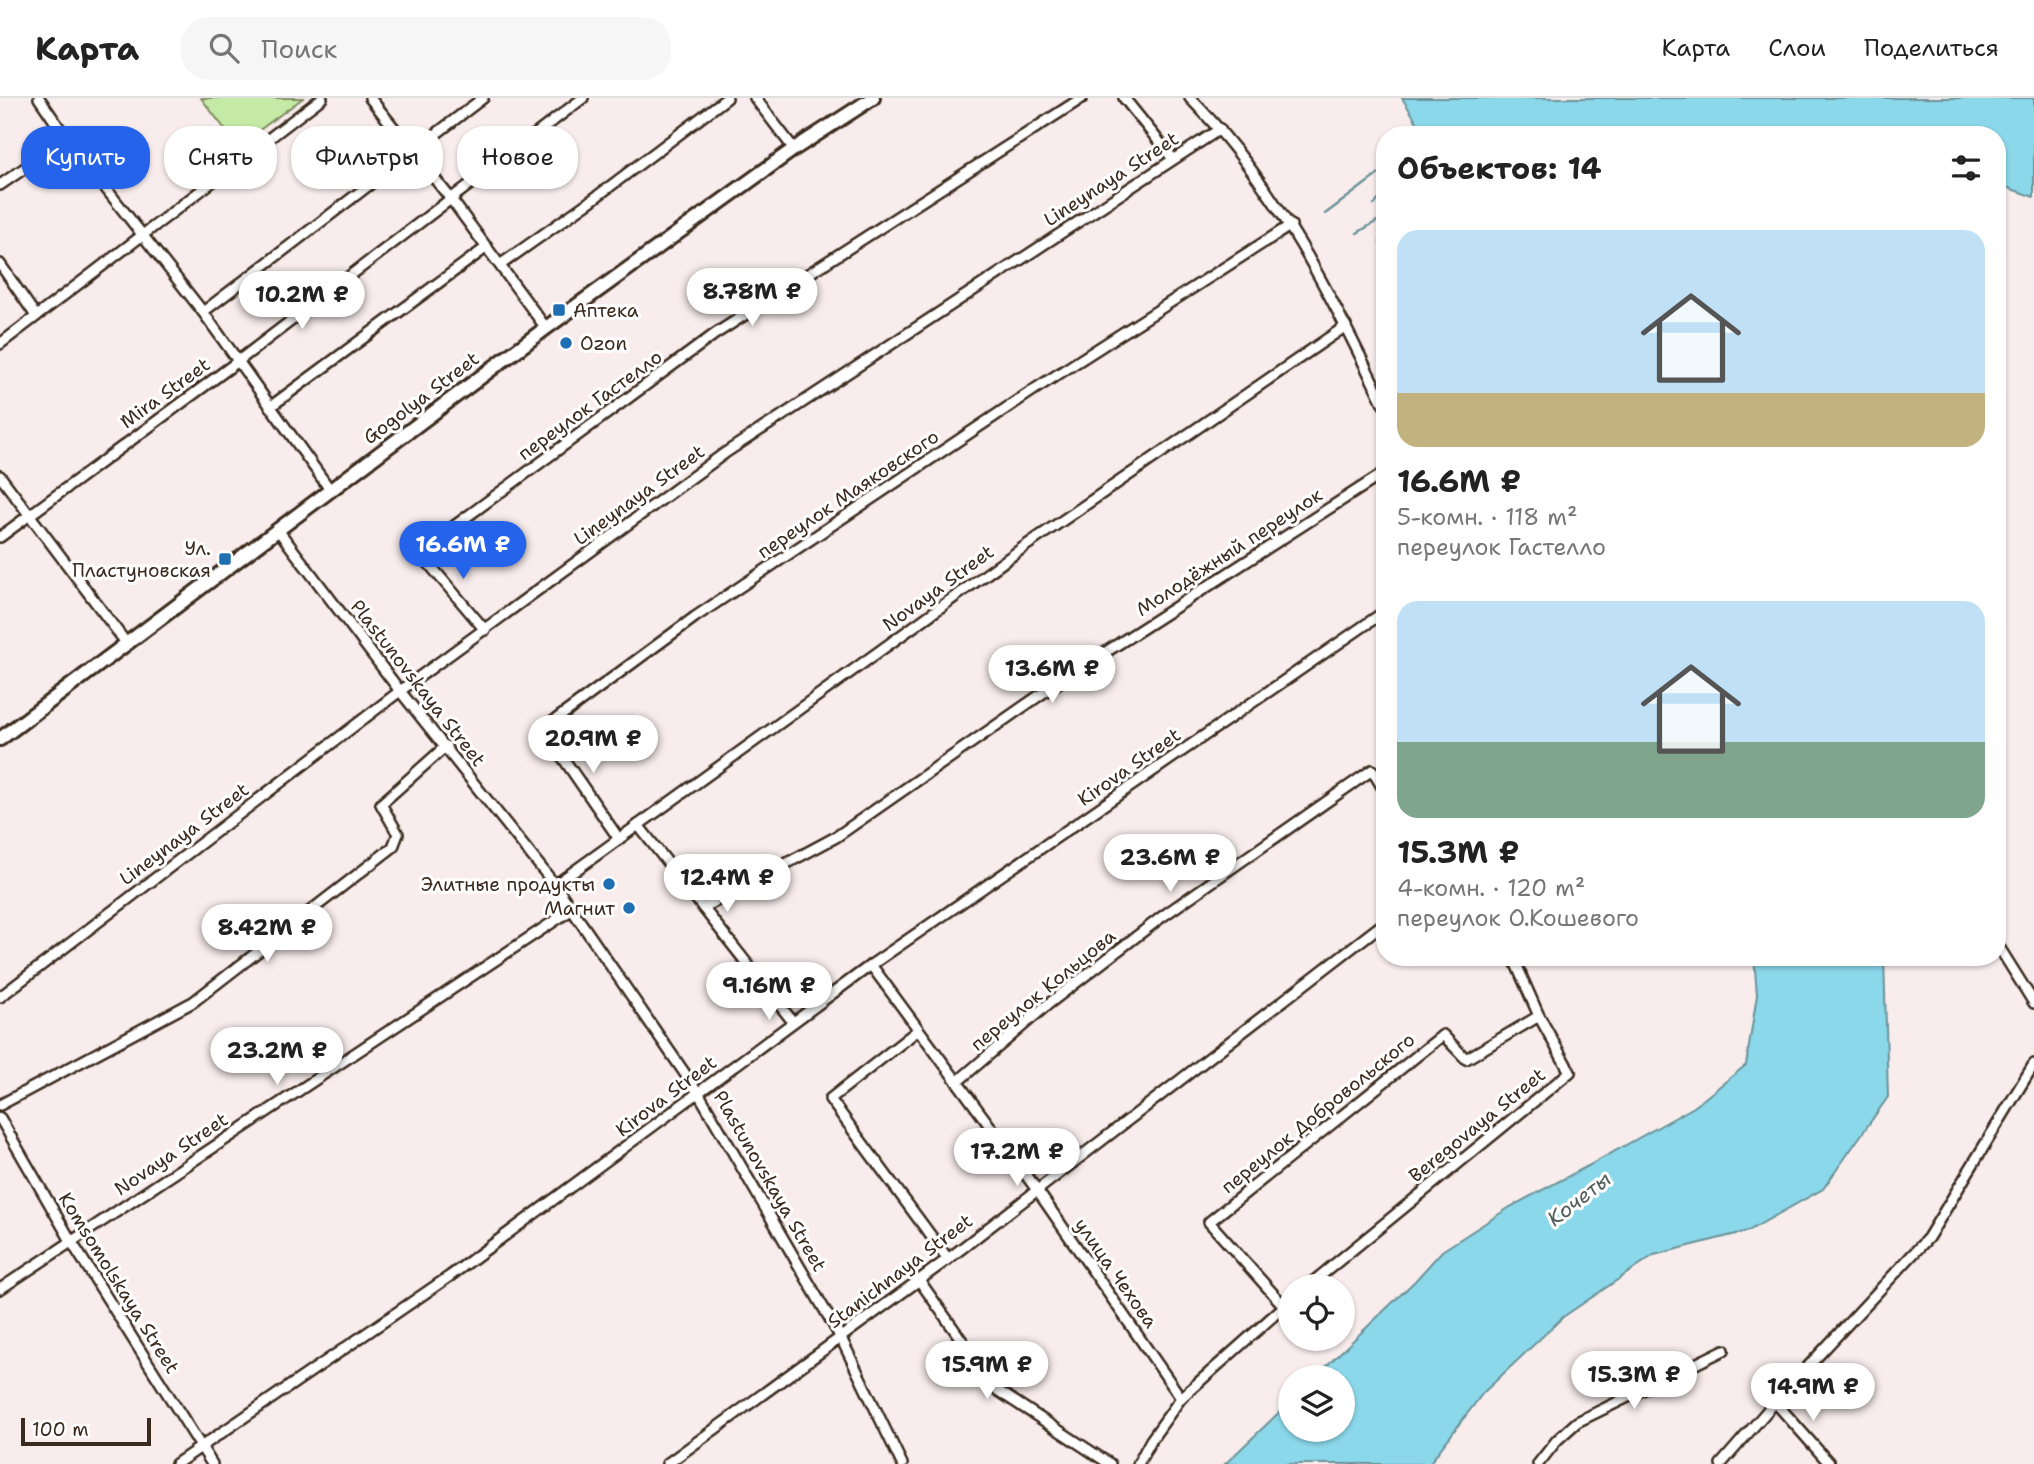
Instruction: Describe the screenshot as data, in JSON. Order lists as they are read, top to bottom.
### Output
{
  "streets": {
    "street": [
      "Lineynaya Street",
      "Mira Street",
      "Gogolya Street",
      "переулок Гастелло",
      "переулок Маяковского",
      "Молодёжный переулок",
      "Novaya Street",
      "Plastunovskaya Street",
      "Kirova Street",
      "переулок Кольцова",
      "переулок Добровольского",
      "Beregovaya Street",
      "Stanichnaya Street",
      "улица Чехова",
      "Komsomolskaya Street"
    ]
  },
  "crossings": [
    ["Lineynaya Street", "переулок Гастелло"],
    ["Lineynaya Street", "Plastunovskaya Street"],
    ["Gogolya Street", "Plastunovskaya Street"],
    ["переулок Маяковского", "Novaya Street"],
    ["Novaya Street", "Plastunovskaya Street"],
    ["Novaya Street", "Komsomolskaya Street"],
    ["Plastunovskaya Street", "Kirova Street"],
    ["Plastunovskaya Street", "Stanichnaya Street"],
    ["Kirova Street", "улица Чехова"],
    ["Kirova Street", "Komsomolskaya Street"],
    ["переулок Кольцова", "улица Чехова"],
    ["переулок Добровольского", "Beregovaya Street"],
    ["Stanichnaya Street", "улица Чехова"]
  ],
  "water": ["Кочеты"],
  "places": {
    "transit": ["Аптека", "Ул. Пластуновская"],
    "other": ["Ozon", "Элитные продукты", "Магнит"]
  },
  "scale_bar": "100 m",
  "page": {
    "header": "Карта",
    "search": "Поиск",
    "nav": ["Карта", "Слои", "Поделиться"],
    "chip": [
      "Купить",
      "Снять",
      "Фильтры",
      "Новое"
    ],
    "heading": "Объектов: 14",
    "list": [
      {
        "name": "16.6M ₽",
        "note": "5-комн. · 118 m² · переулок Гастелло"
      },
      {
        "name": "15.3M ₽",
        "note": "4-комн. · 120 m² · переулок О.Кошевого"
      }
    ],
    "price": [
      "8.78M ₽",
      "10.2M ₽",
      "16.6M ₽",
      "13.6M ₽",
      "20.9M ₽",
      "23.6M ₽",
      "12.4M ₽",
      "8.42M ₽",
      "9.16M ₽",
      "23.2M ₽",
      "17.2M ₽",
      "15.9M ₽",
      "15.3M ₽",
      "14.9M ₽"
    ],
    "scale": "100 m"
  }
}
